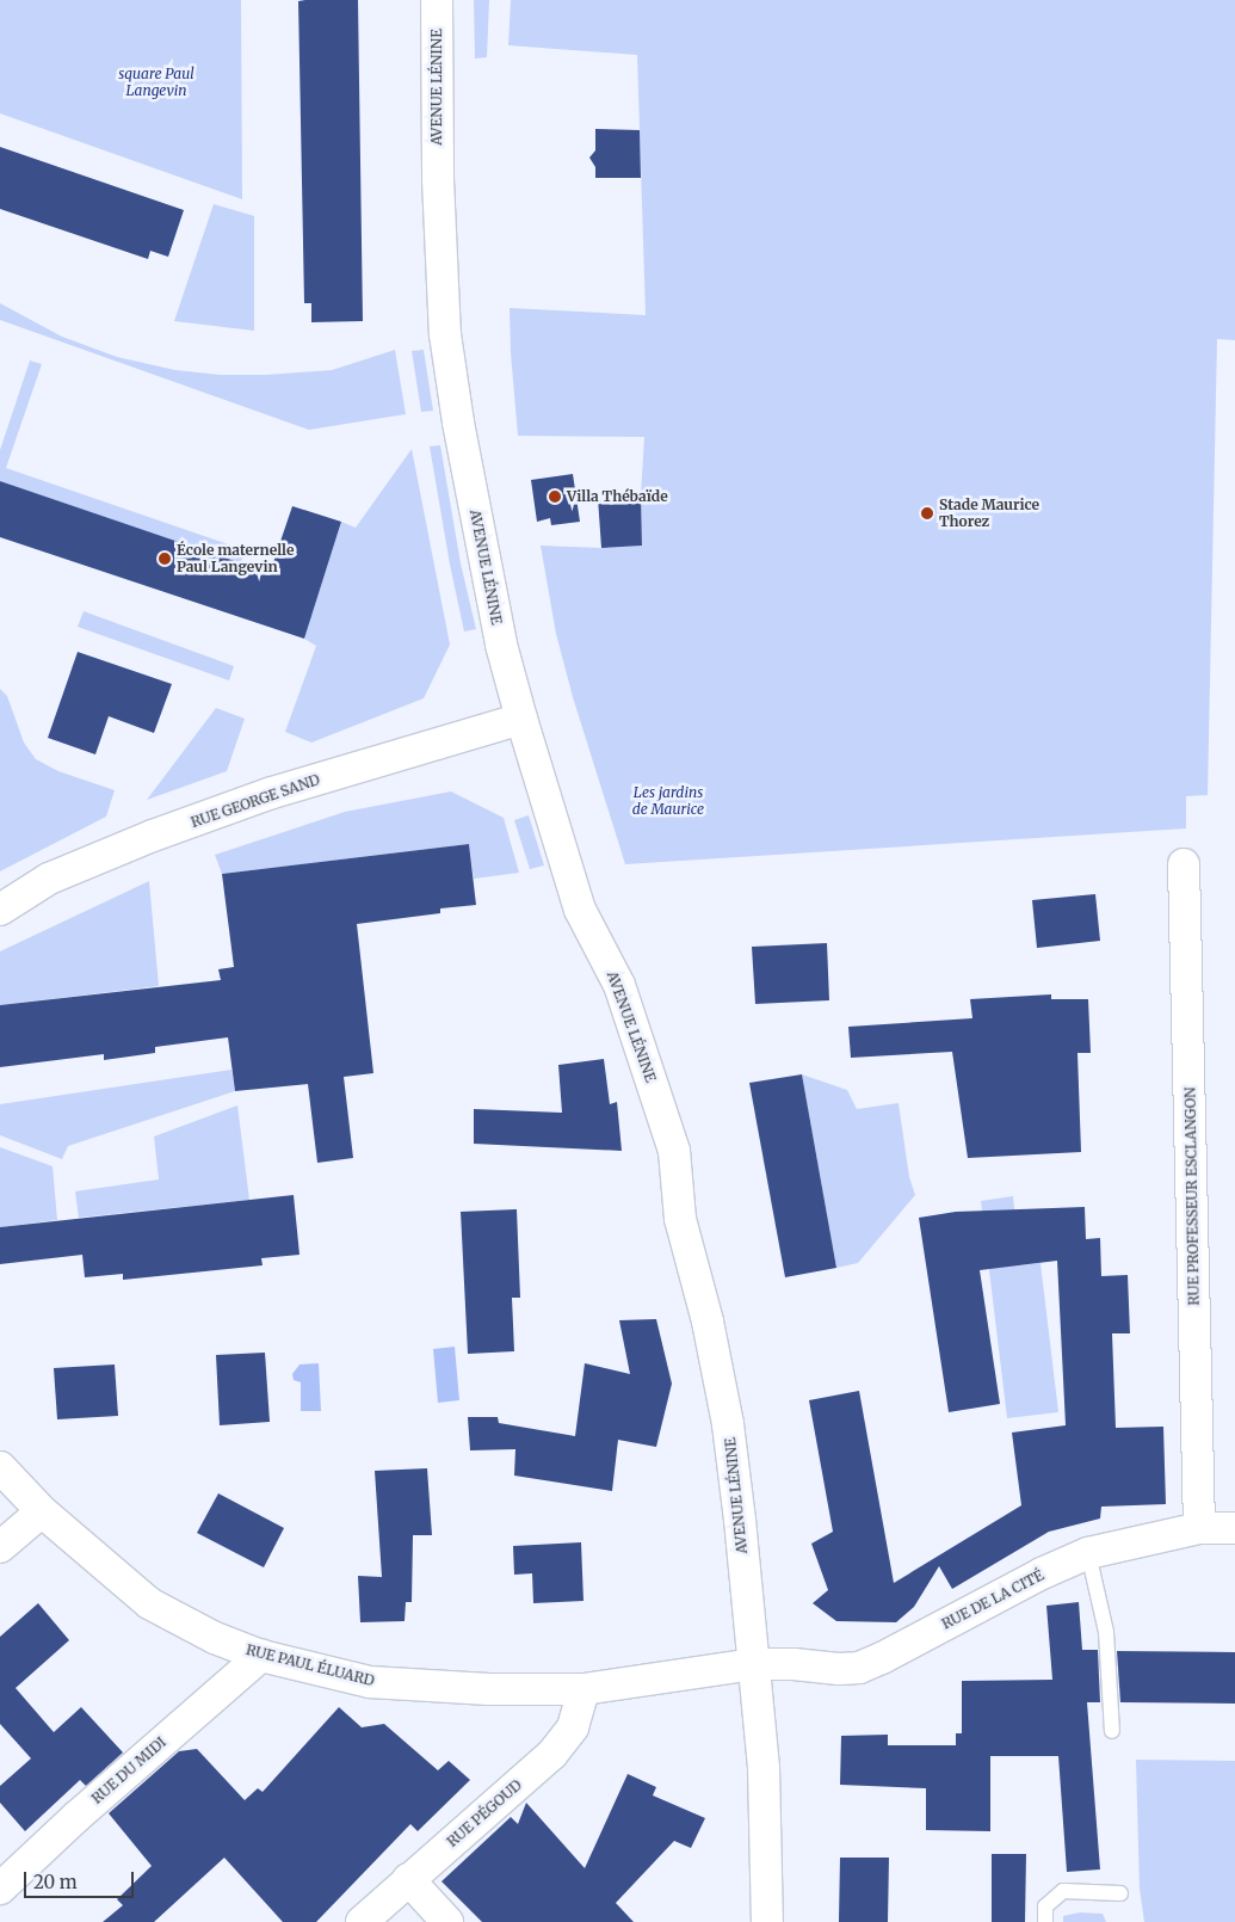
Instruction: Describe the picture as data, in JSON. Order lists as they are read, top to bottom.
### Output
{
  "streets": {
    "street": [
      "AVENUE LÉNINE",
      "RUE GEORGE SAND",
      "RUE PROFESSEUR ESCLANGON",
      "RUE DE LA CITÉ",
      "RUE PAUL ÉLUARD",
      "RUE DU MIDI",
      "RUE PÉGOUD"
    ]
  },
  "crossings": [
    ["AVENUE LÉNINE", "RUE GEORGE SAND"],
    ["AVENUE LÉNINE", "RUE DE LA CITÉ"],
    ["AVENUE LÉNINE", "RUE PAUL ÉLUARD"],
    ["RUE PROFESSEUR ESCLANGON", "RUE DE LA CITÉ"],
    ["RUE DE LA CITÉ", "RUE PAUL ÉLUARD"],
    ["RUE PAUL ÉLUARD", "RUE DU MIDI"],
    ["RUE PAUL ÉLUARD", "RUE PÉGOUD"]
  ],
  "parks": ["square Paul Langevin", "Les jardins de Maurice"],
  "places": ["Villa Thébaïde", "Stade Maurice Thorez", "École maternelle Paul Langevin"],
  "scale_bar": "20 m"
}
